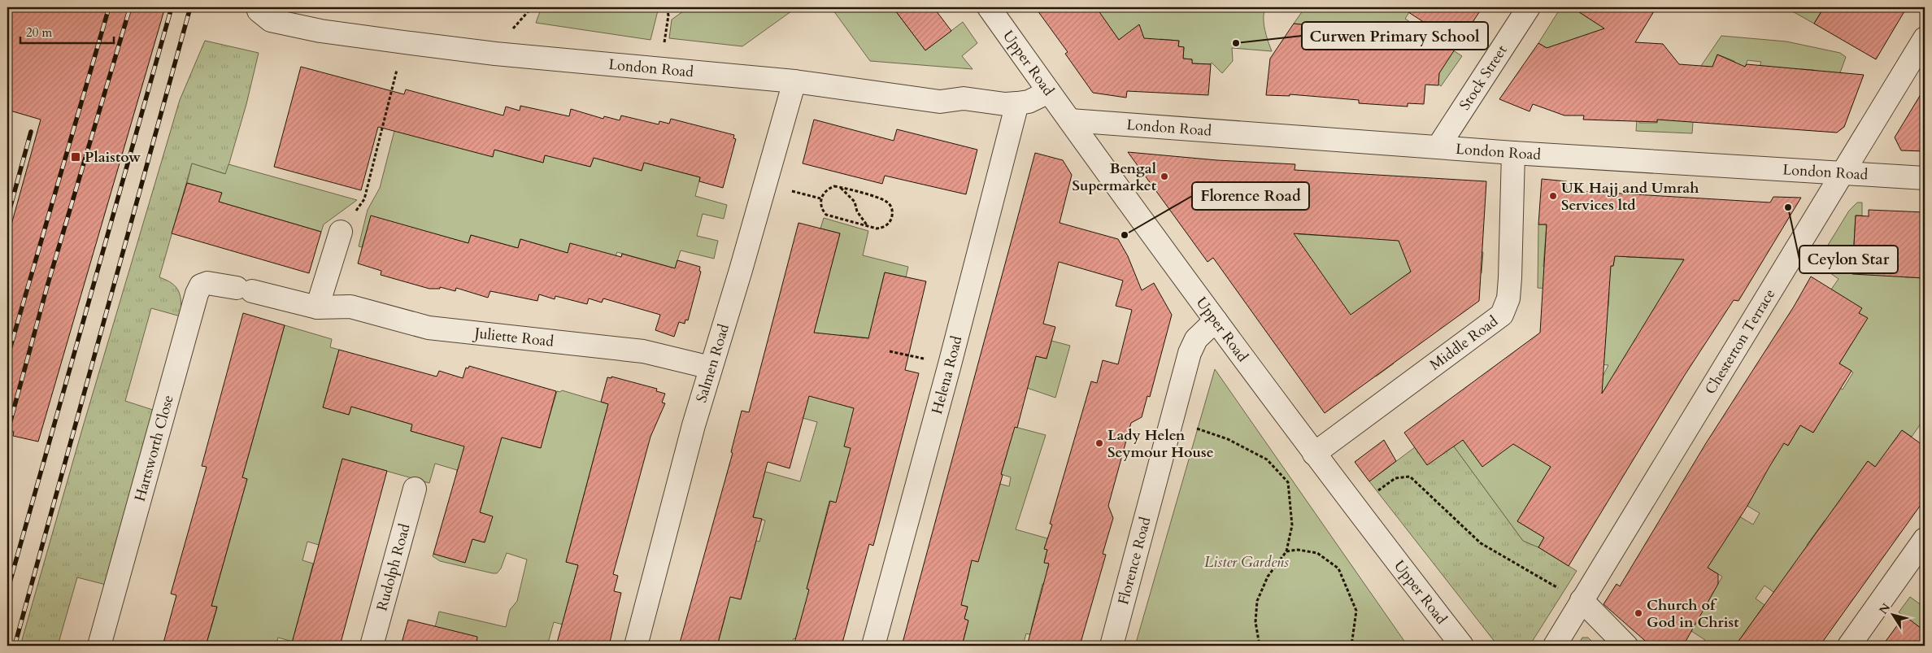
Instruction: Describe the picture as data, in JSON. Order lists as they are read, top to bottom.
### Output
{
  "streets": {
    "street": [
      "Upper Road",
      "London Road",
      "Stock Street",
      "Juliette Road",
      "Chesterton Terrace",
      "Middle Road",
      "Salmen Road",
      "Helena Road",
      "Hartsworth Close",
      "Florence Road",
      "Rudolph Road"
    ]
  },
  "crossings": [
    ["Upper Road", "London Road"],
    ["Upper Road", "Middle Road"],
    ["Upper Road", "Florence Road"],
    ["London Road", "Stock Street"],
    ["London Road", "Chesterton Terrace"],
    ["London Road", "Middle Road"],
    ["London Road", "Salmen Road"],
    ["London Road", "Helena Road"],
    ["Juliette Road", "Salmen Road"],
    ["Juliette Road", "Hartsworth Close"]
  ],
  "parks": ["Lister Gardens"],
  "places": {
    "other": [
      "Curwen Primary School",
      "Bengal Supermarket",
      "UK Hajj and Umrah Services ltd",
      "Ceylon Star",
      "Florence Road",
      "Lady Helen Seymour House",
      "Church of God in Christ"
    ],
    "transit": ["Plaistow"]
  },
  "scale_bar": "20 m",
  "north": "top left"
}
